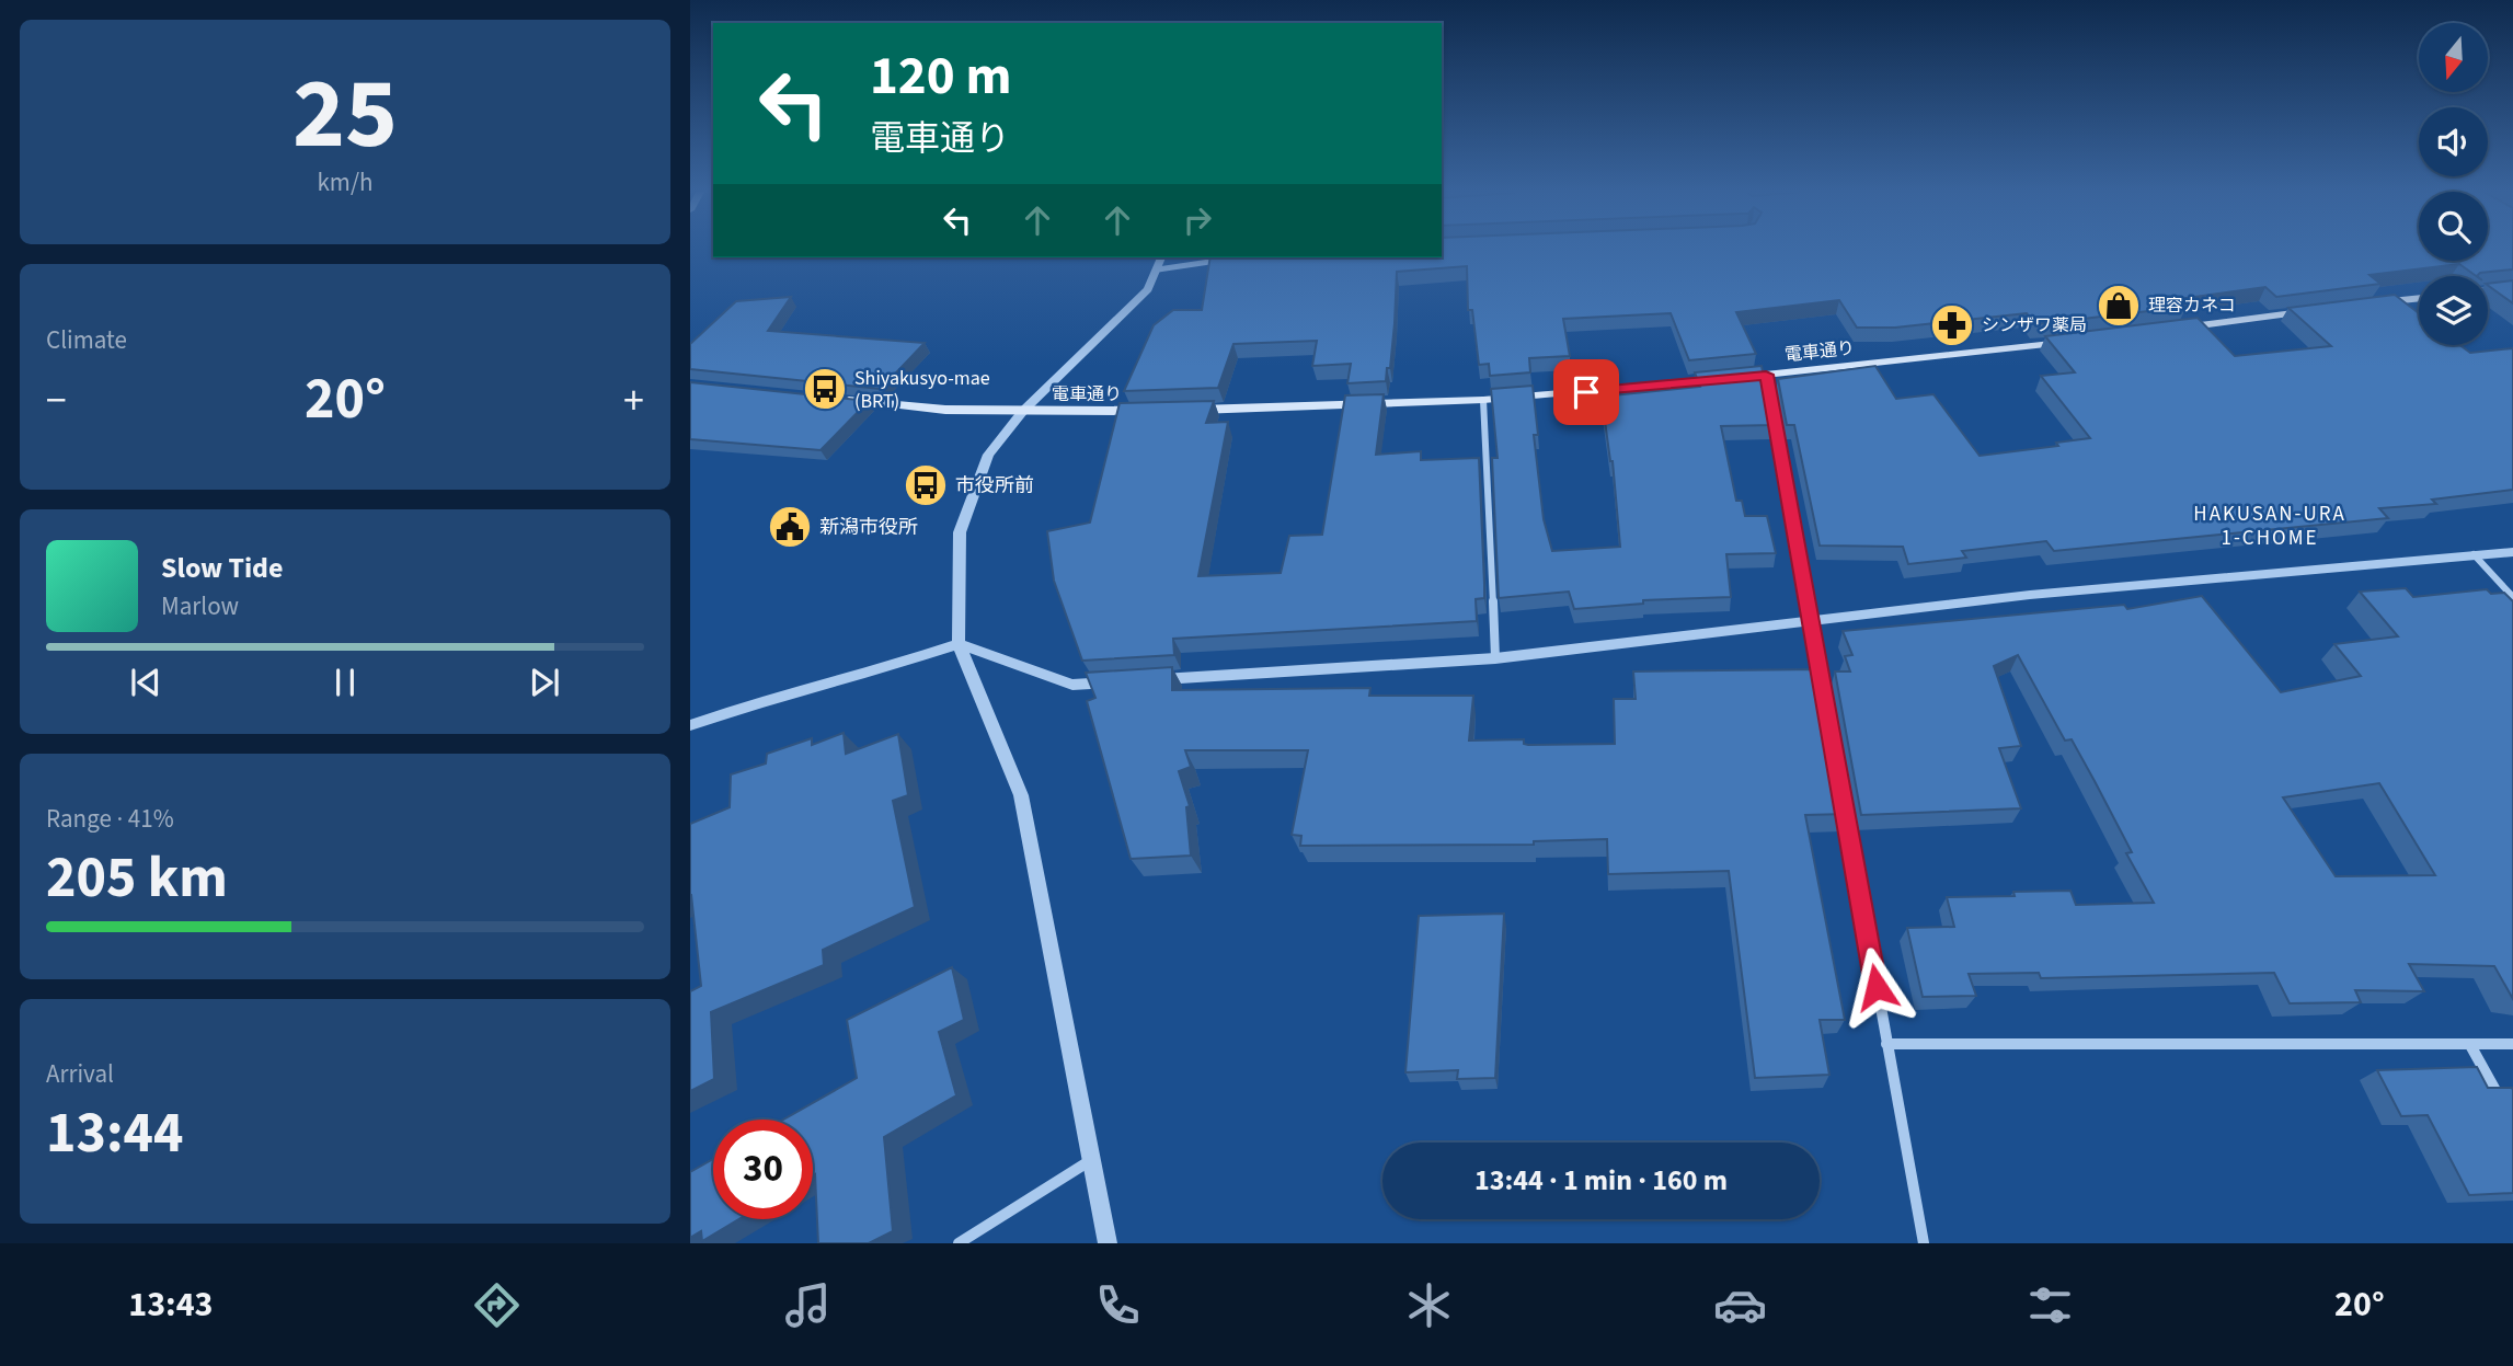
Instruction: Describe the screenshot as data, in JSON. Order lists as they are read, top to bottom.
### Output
{
  "streets": {
    "main road": ["電車通り"]
  },
  "districts": ["HAKUSAN-URA 1-CHOME"],
  "places": {
    "shop": ["理容カネコ"],
    "pharmacy": ["シンザワ薬局"],
    "bus stop": ["Shiyakusyo-mae (BRT)", "市役所前"],
    "public building": ["新潟市役所"]
  },
  "north": "bottom",
  "page": {
    "tile": [
      ["25", "km/h"],
      "Climate",
      ["Range · 41%", "205 km"],
      ["Arrival", "13:44"]
    ],
    "turn": ["120 m", "電車通り"],
    "heat": ["−", "20°", "+"],
    "song": ["Slow Tide", "Marlow"],
    "limit": "30",
    "trip": "13:44 · 1 min · 160 m",
    "tabs": ["13:43", "20°"]
  }
}
